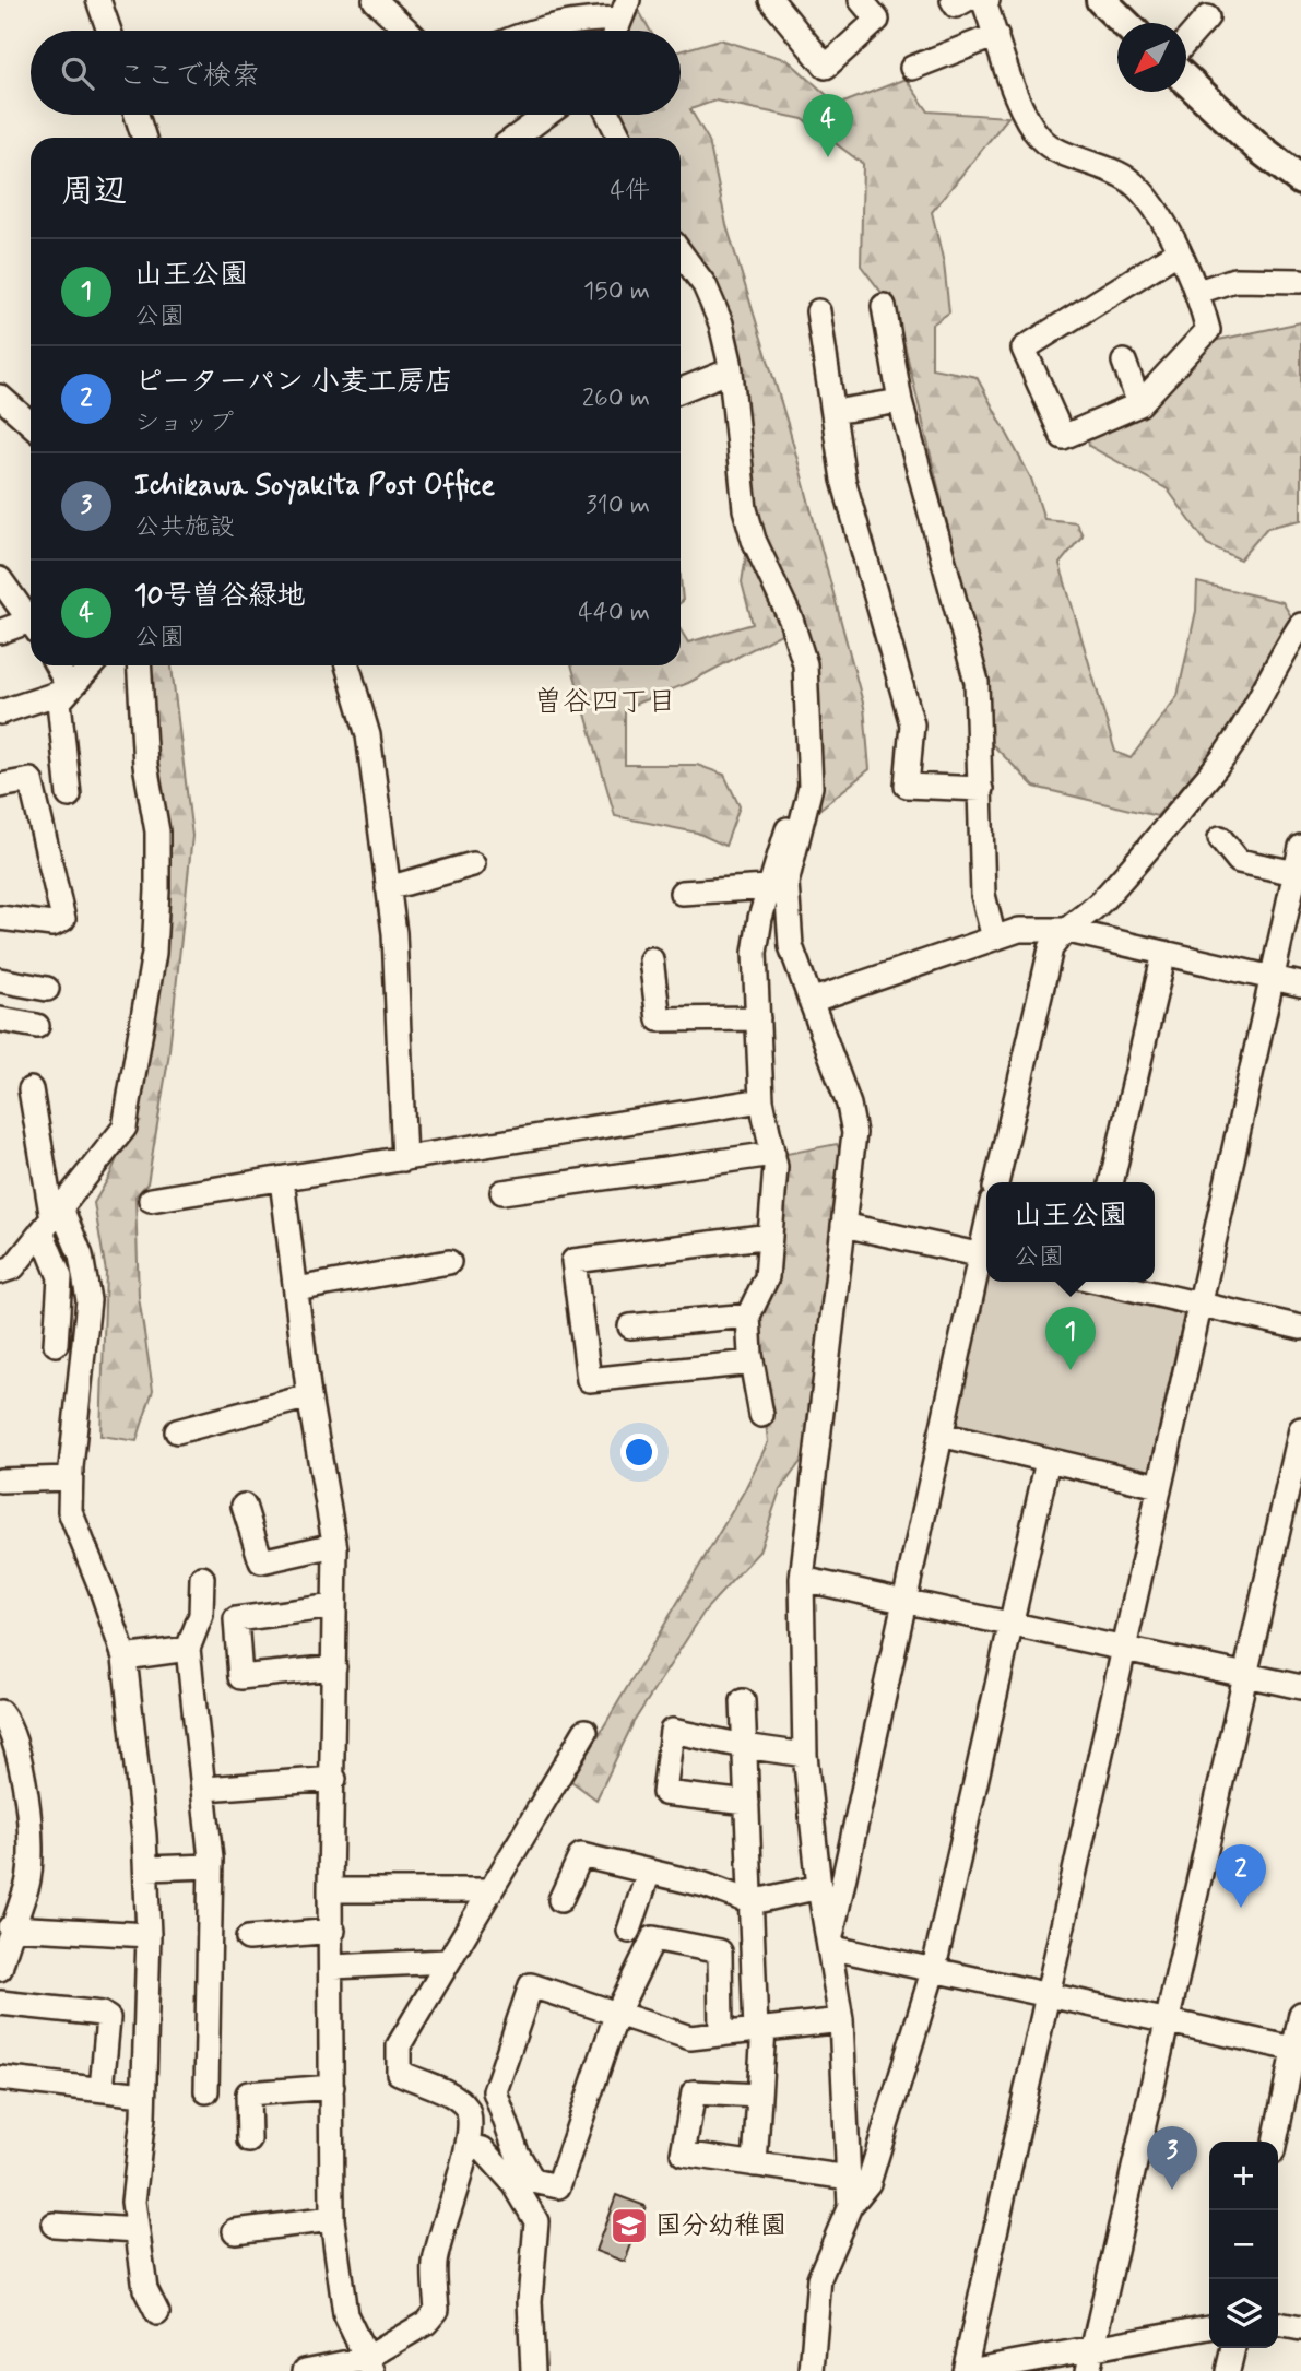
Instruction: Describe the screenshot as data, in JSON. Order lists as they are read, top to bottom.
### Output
{
  "districts": ["曽谷四丁目"],
  "places": {
    "school or university": ["国分幼稚園"]
  },
  "north": "bottom left",
  "page": {
    "search": "ここで検索",
    "pins": [
      "4",
      "1",
      "2",
      "3"
    ],
    "heading": ["周辺", "4件"],
    "list": [
      {
        "mark": "1",
        "name": "山王公園",
        "note": "公園",
        "value": "150 m"
      },
      {
        "mark": "2",
        "name": "ピーターパン 小麦工房店",
        "note": "ショップ",
        "value": "260 m"
      },
      {
        "mark": "3",
        "name": "Ichikawa Soyakita Post Office",
        "note": "公共施設",
        "value": "310 m"
      },
      {
        "mark": "4",
        "name": "10号曽谷緑地",
        "note": "公園",
        "value": "440 m"
      }
    ],
    "popup": ["山王公園", "公園"],
    "map_buttons": ["+", "−"]
  }
}
